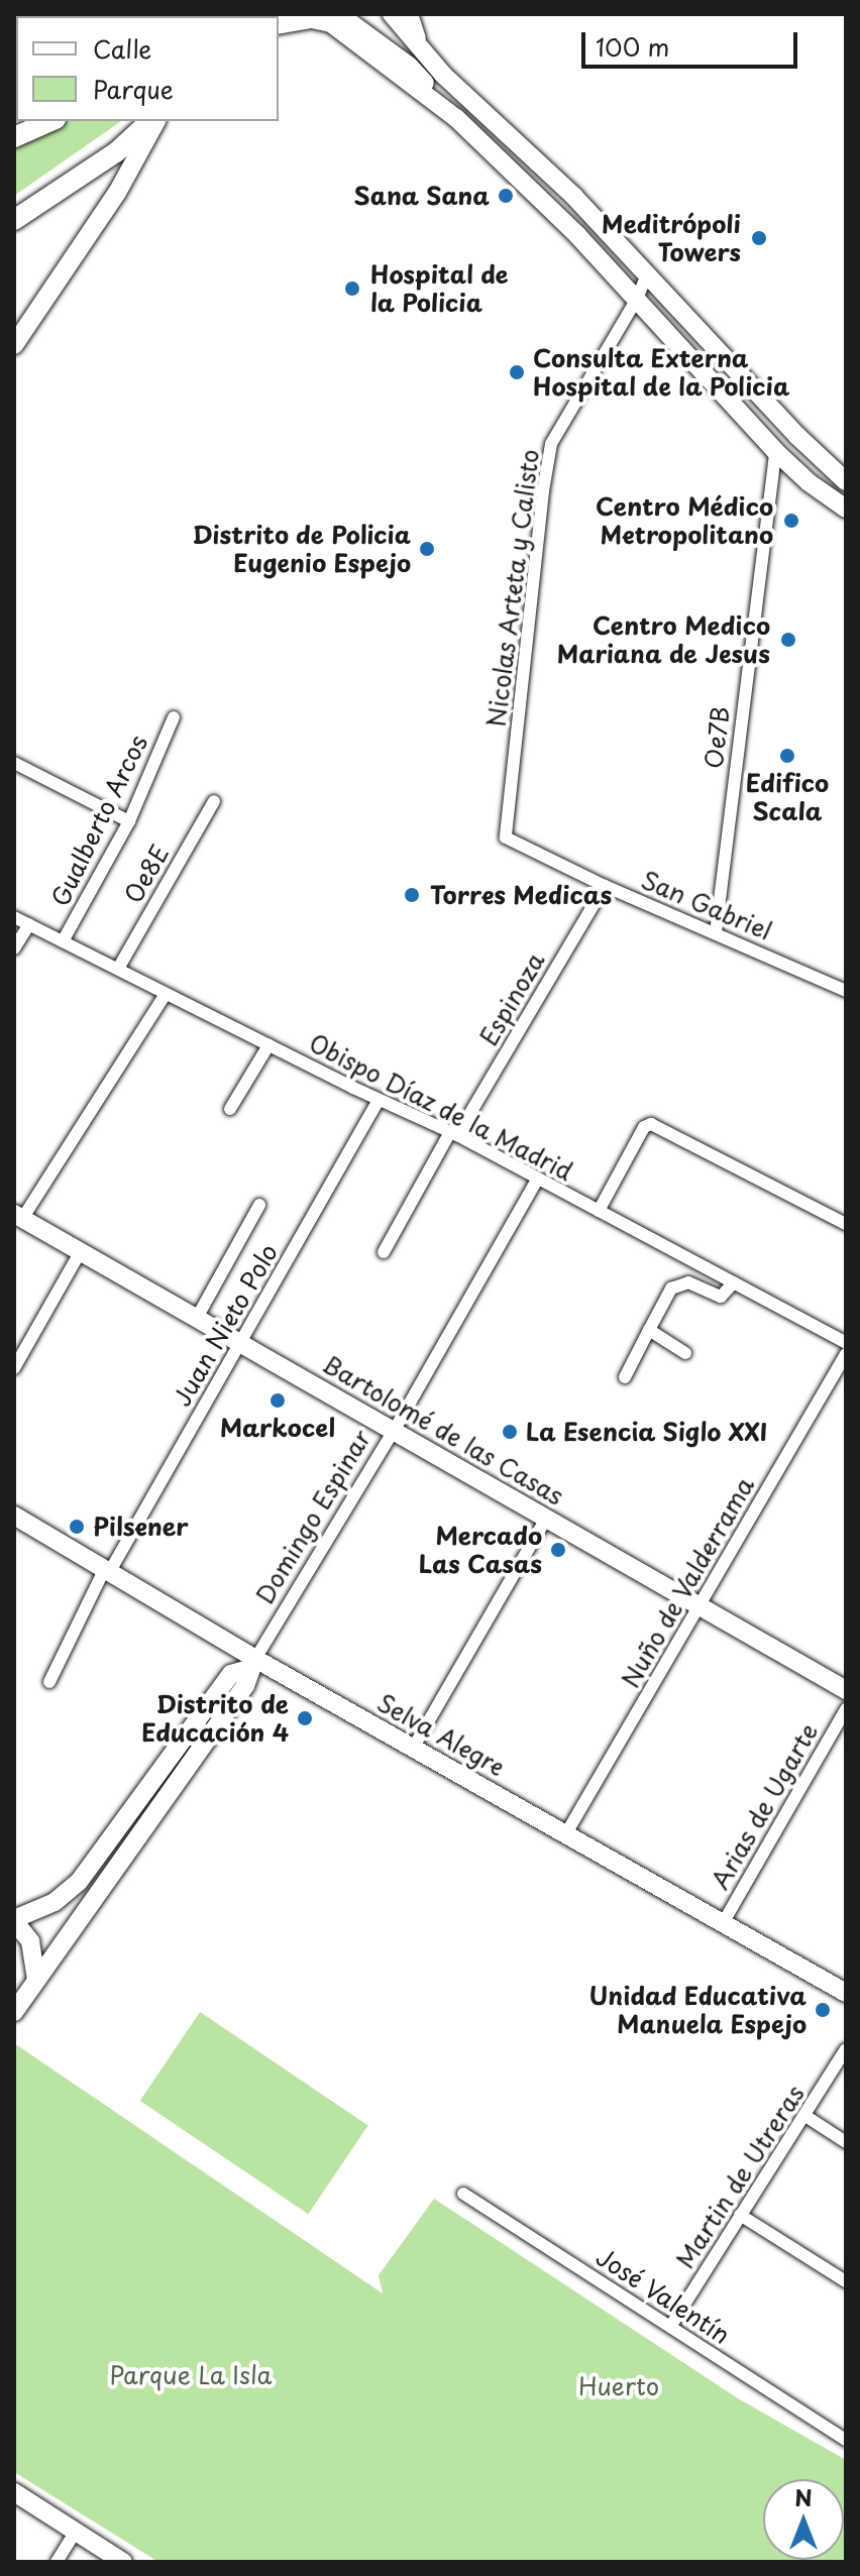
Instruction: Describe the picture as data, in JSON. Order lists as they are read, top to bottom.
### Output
{
  "streets": {
    "street": [
      "Nicolas Arteta y Calisto",
      "Oe7B",
      "Gualberto Arcos",
      "Oe8E",
      "San Gabriel",
      "Espinoza",
      "Obispo Díaz de la Madrid",
      "Juan Nieto Polo",
      "Bartolomé de las Casas",
      "Domingo Espinar",
      "Nuño de Valderrama",
      "Selva Alegre",
      "Arias de Ugarte",
      "Martin de Utreras",
      "José Valentín"
    ]
  },
  "crossings": [
    ["Nicolas Arteta y Calisto", "San Gabriel"],
    ["Oe7B", "San Gabriel"],
    ["Gualberto Arcos", "Obispo Díaz de la Madrid"],
    ["Oe8E", "Obispo Díaz de la Madrid"],
    ["San Gabriel", "Espinoza"],
    ["Espinoza", "Obispo Díaz de la Madrid"],
    ["Obispo Díaz de la Madrid", "Juan Nieto Polo"],
    ["Obispo Díaz de la Madrid", "Domingo Espinar"],
    ["Juan Nieto Polo", "Bartolomé de las Casas"],
    ["Juan Nieto Polo", "Selva Alegre"],
    ["Bartolomé de las Casas", "Domingo Espinar"],
    ["Bartolomé de las Casas", "Nuño de Valderrama"],
    ["Domingo Espinar", "Selva Alegre"],
    ["Nuño de Valderrama", "Selva Alegre"],
    ["Selva Alegre", "Arias de Ugarte"],
    ["Martin de Utreras", "José Valentín"]
  ],
  "parks": ["Parque La Isla", "Huerto"],
  "places": [
    "Sana Sana",
    "Meditrópoli Towers",
    "Hospital de la Policia",
    "Consulta Externa Hospital de la Policia",
    "Centro Médico Metropolitano",
    "Distrito de Policia Eugenio Espejo",
    "Centro Medico Mariana de Jesus",
    "Edifico Scala",
    "Torres Medicas",
    "Markocel",
    "La Esencia Siglo XXI",
    "Pilsener",
    "Mercado Las Casas",
    "Distrito de Educación 4",
    "Unidad Educativa Manuela Espejo"
  ],
  "legend": ["Calle", "Parque"],
  "scale_bar": "100 m",
  "north": "top"
}
